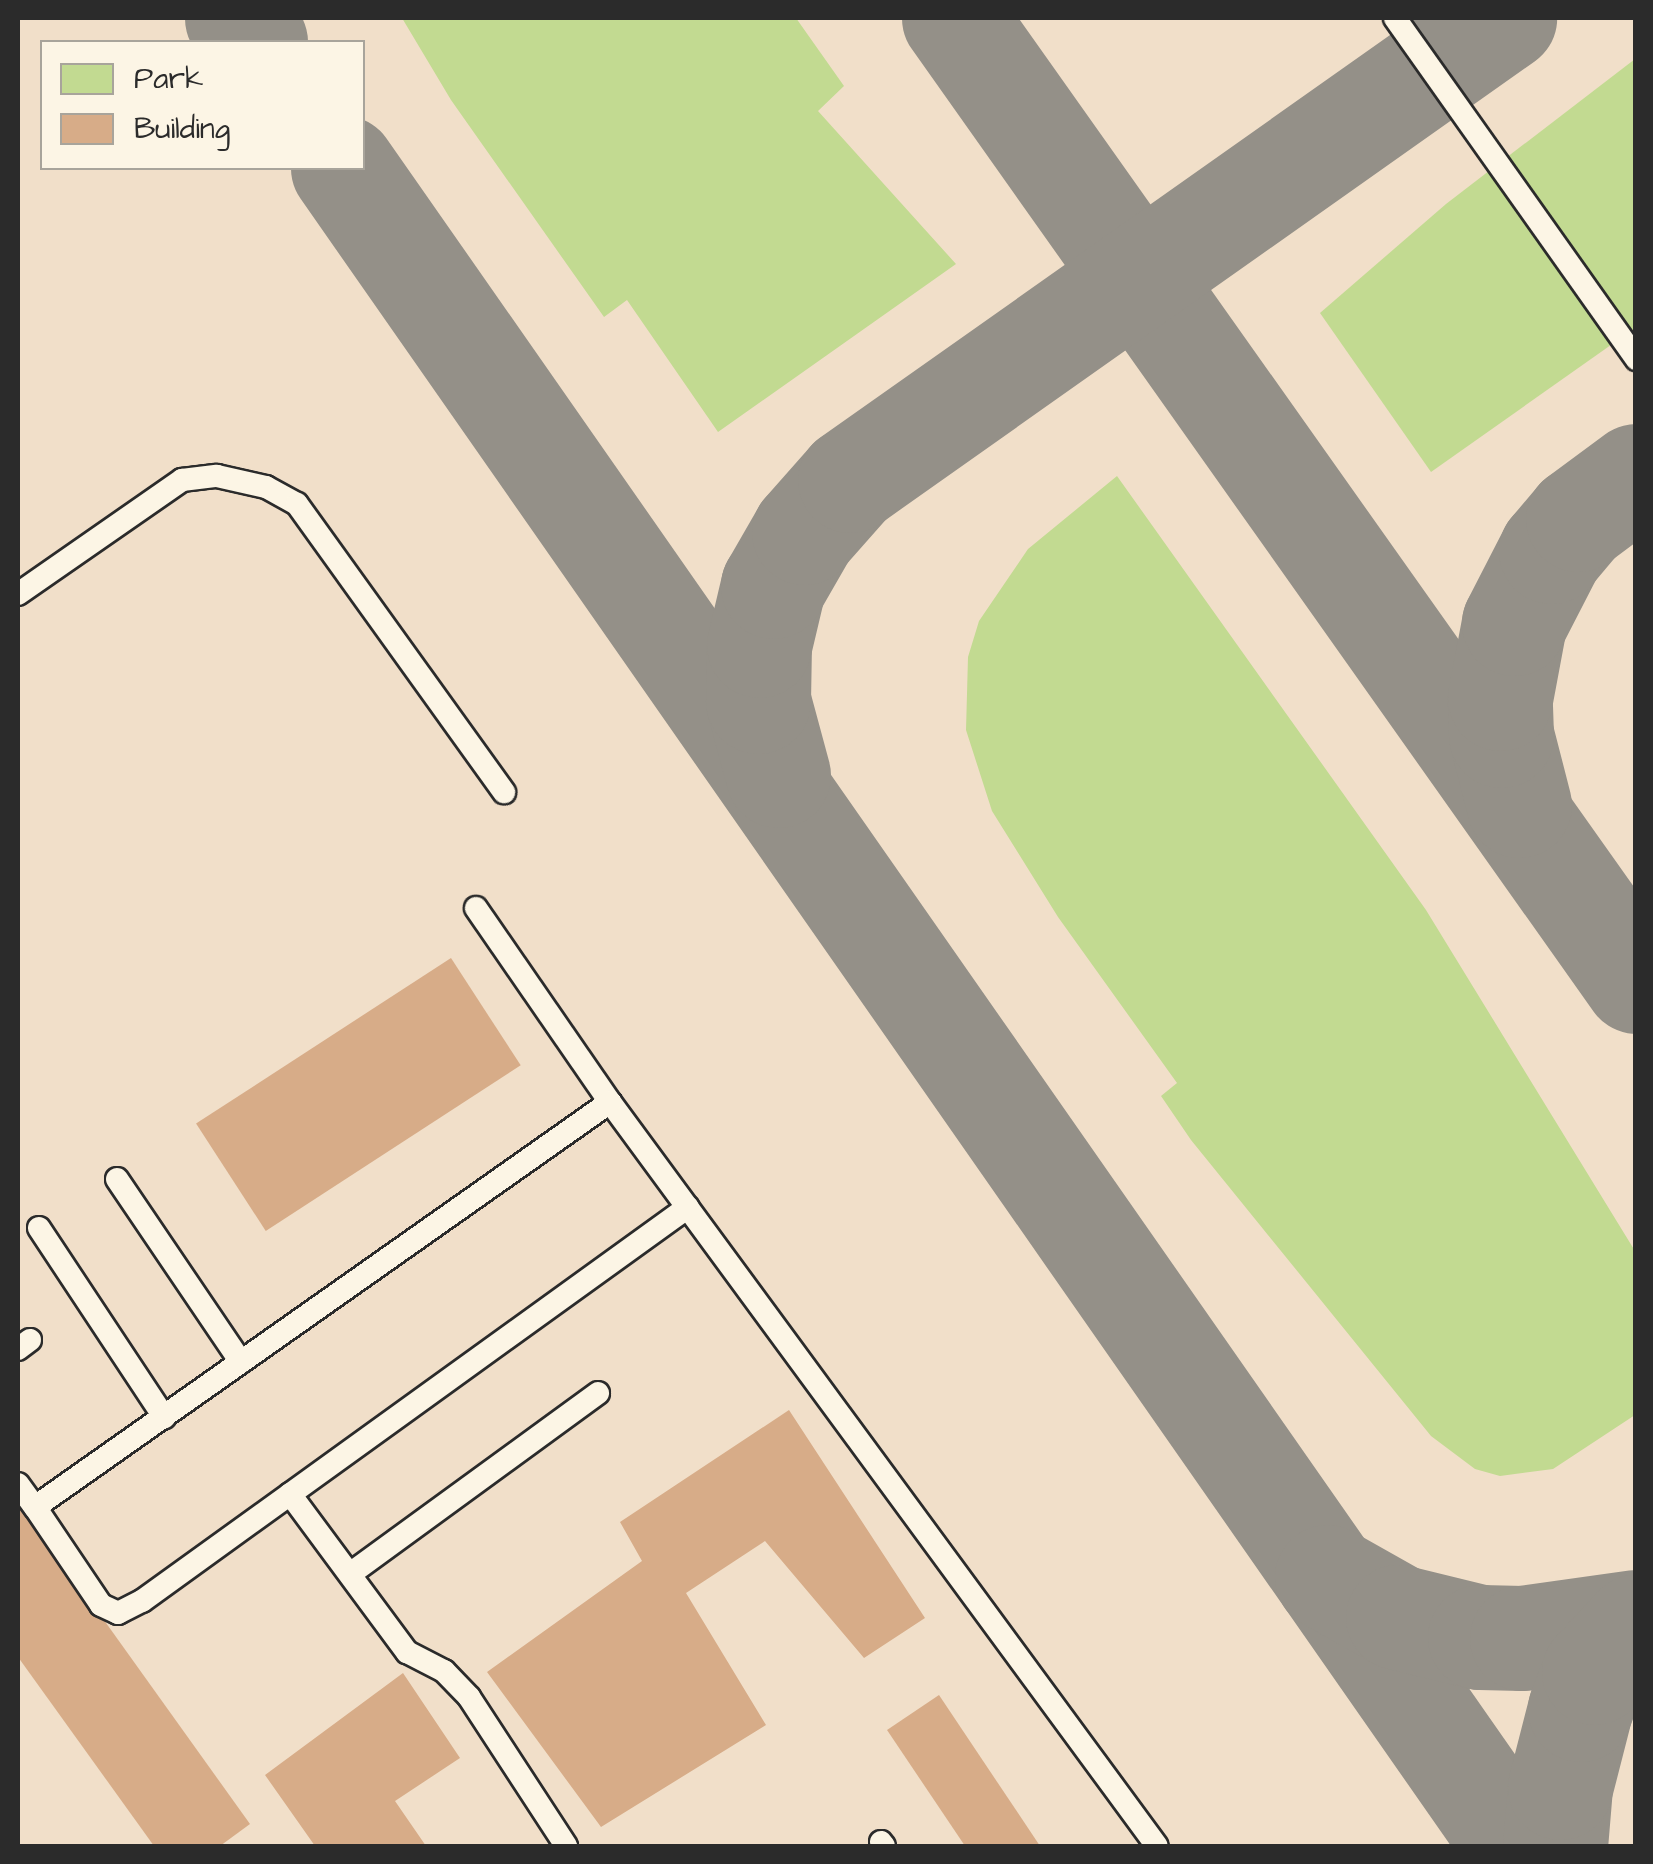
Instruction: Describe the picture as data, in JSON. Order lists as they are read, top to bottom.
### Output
{
  "legend": ["Park", "Building"]
}
